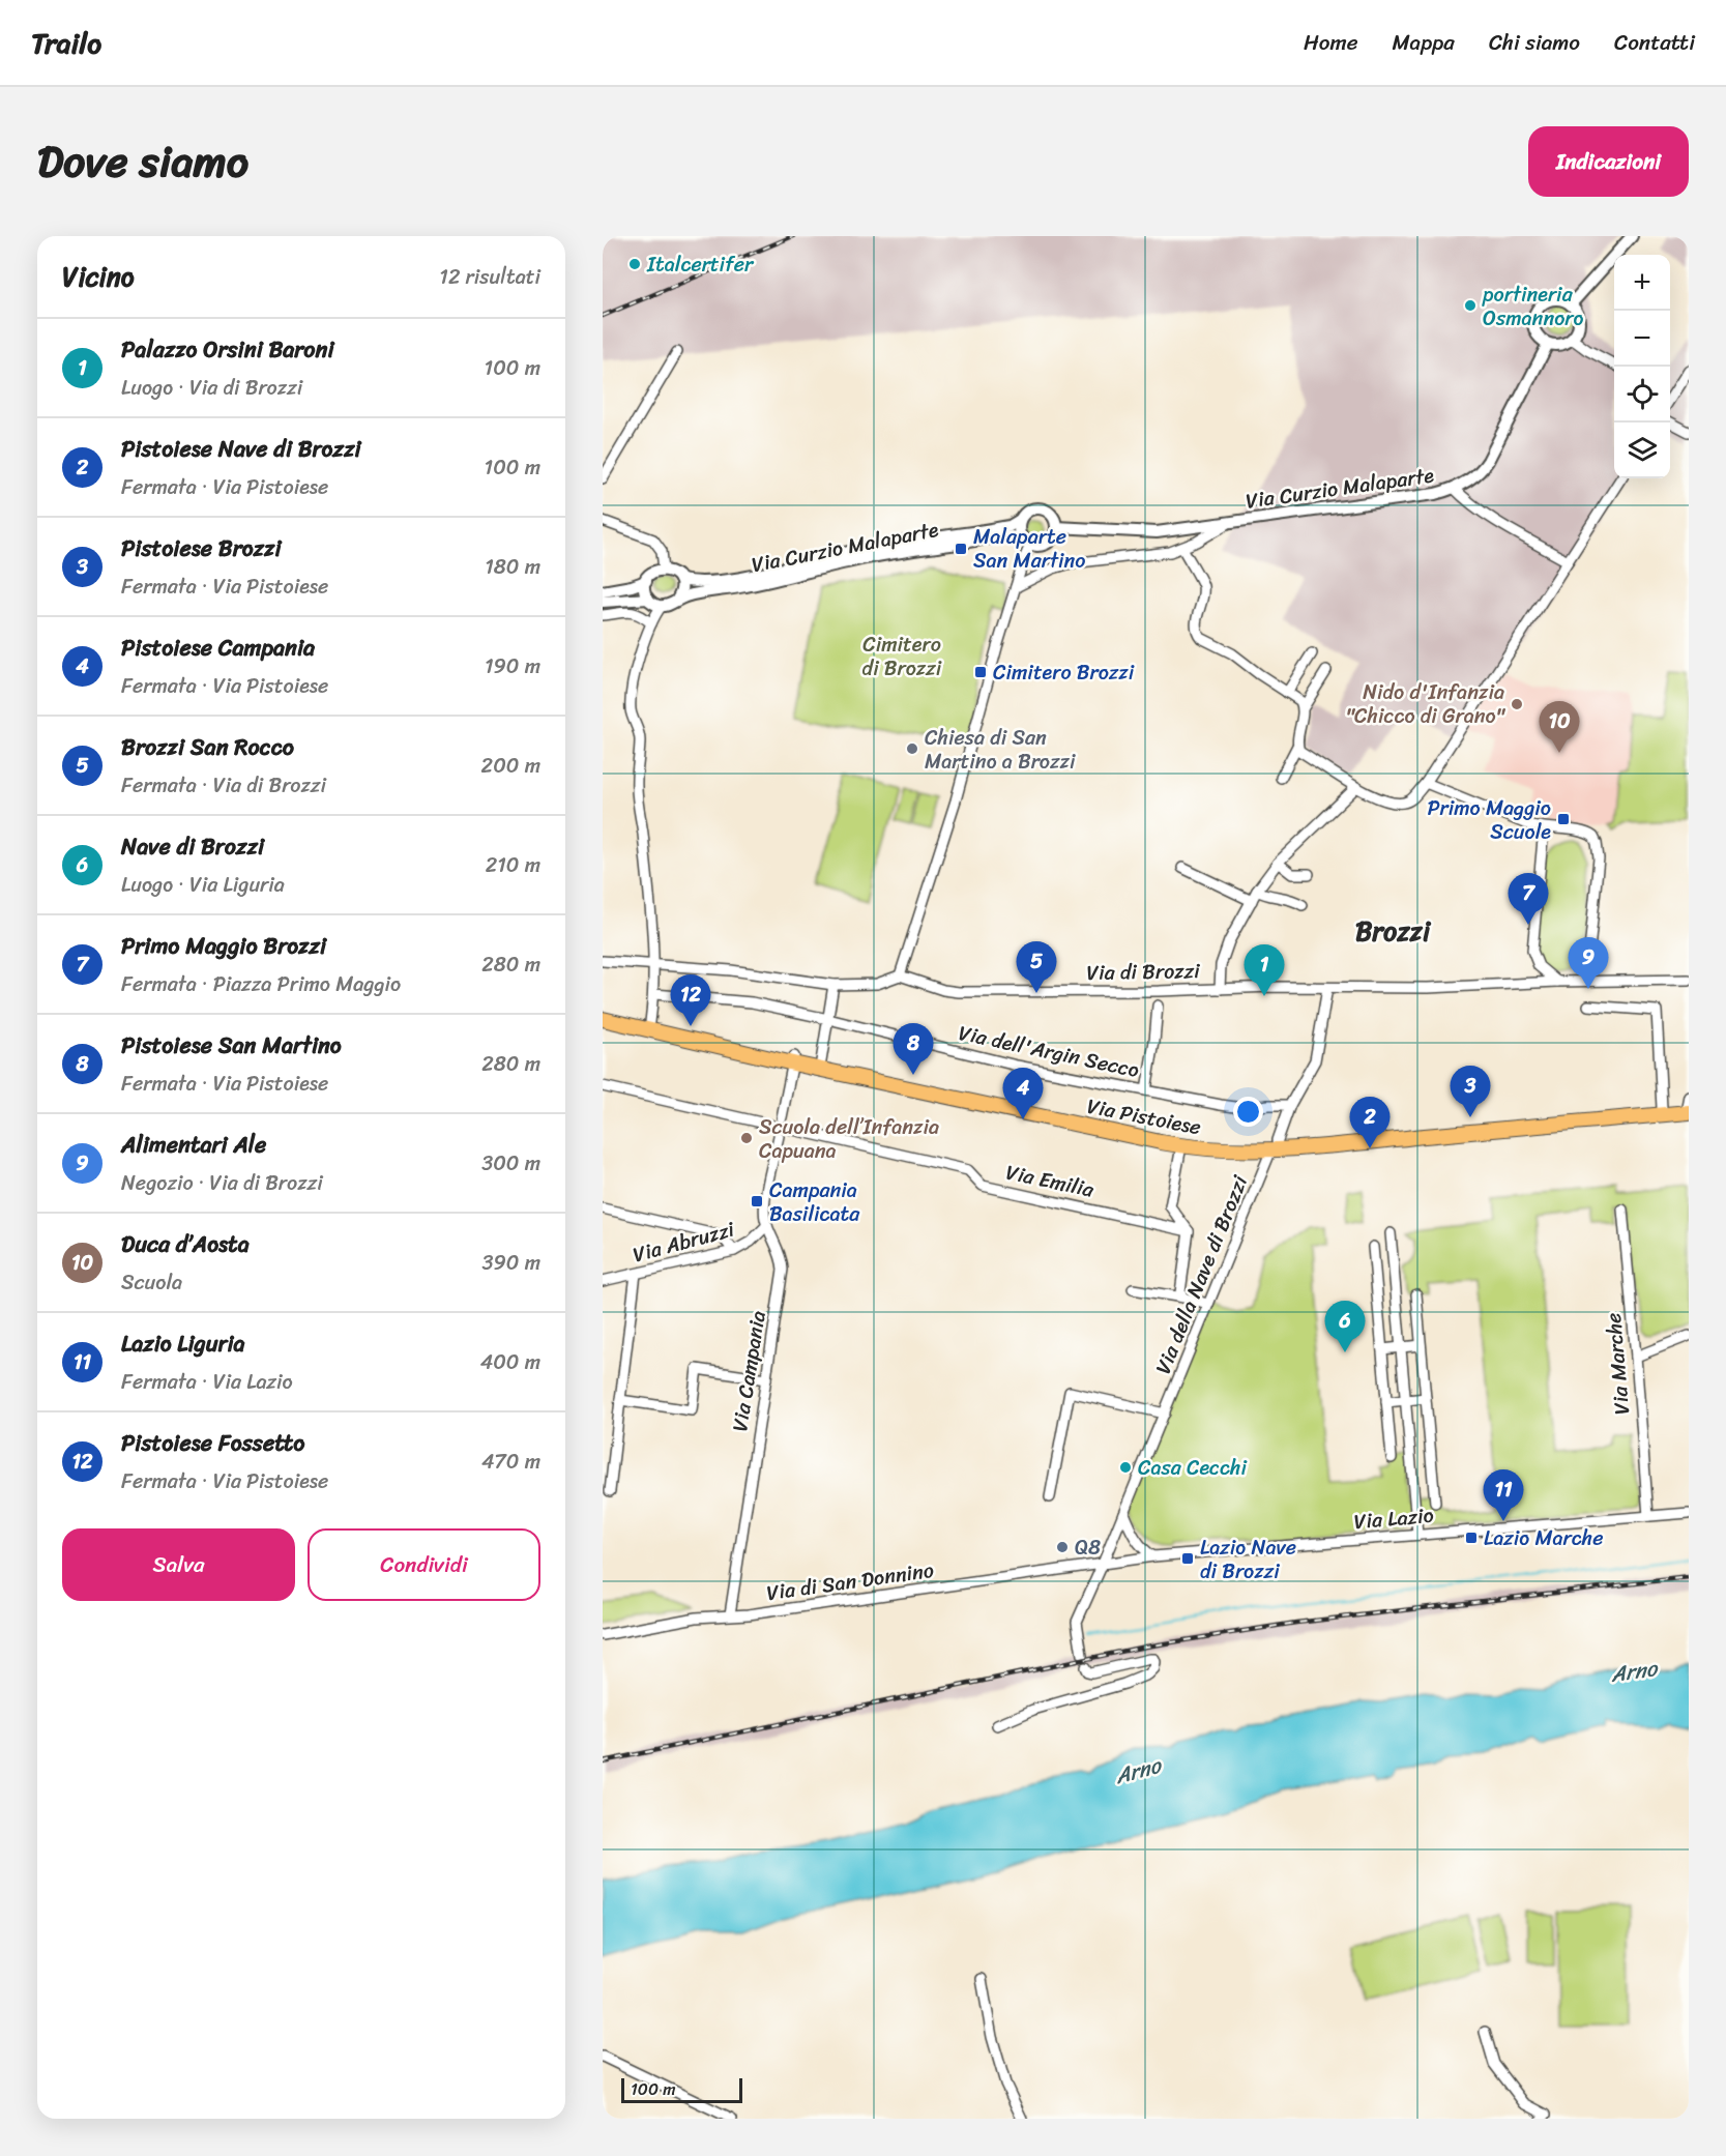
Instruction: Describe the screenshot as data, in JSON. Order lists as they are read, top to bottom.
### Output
{
  "streets": {
    "main road": ["Via Pistoiese"],
    "street": [
      "Via Curzio Malaparte",
      "Via di Brozzi",
      "Via dell'Argin Secco",
      "Via Emilia",
      "Via Abruzzi",
      "Via della Nave di Brozzi",
      "Via Marche",
      "Via Campania",
      "Via Lazio",
      "Via di San Donnino"
    ]
  },
  "crossings": [
    ["Via di Brozzi", "Via della Nave di Brozzi"],
    ["Via dell'Argin Secco", "Via della Nave di Brozzi"],
    ["Via Pistoiese", "Via della Nave di Brozzi"],
    ["Via Emilia", "Via Campania"],
    ["Via Abruzzi", "Via Campania"],
    ["Via della Nave di Brozzi", "Via Lazio"],
    ["Via della Nave di Brozzi", "Via di San Donnino"],
    ["Via Marche", "Via Lazio"],
    ["Via Campania", "Via di San Donnino"],
    ["Via Lazio", "Via di San Donnino"]
  ],
  "districts": ["Brozzi"],
  "water": ["Arno"],
  "parks": ["Cimitero di Brozzi"],
  "places": {
    "other": [
      "Italcertifer",
      "portineria Osmannoro",
      "Nido d'Infanzia \"Chicco di Grano\"",
      "Chiesa di San Martino a Brozzi",
      "Scuola dell’Infanzia Capuana",
      "Casa Cecchi",
      "Q8"
    ],
    "transit": [
      "Malaparte San Martino",
      "Cimitero Brozzi",
      "Primo Maggio Scuole",
      "Campania Basilicata",
      "Lazio Marche",
      "Lazio Nave di Brozzi"
    ]
  },
  "scale_bar": "100 m",
  "page": {
    "header": "Trailo",
    "nav": [
      "Home",
      "Mappa",
      "Chi siamo",
      "Contatti"
    ],
    "title": "Dove siamo",
    "buttons": [
      "Indicazioni",
      ["Salva", "Condividi"]
    ],
    "heading": ["Vicino", "12 risultati"],
    "map_buttons": ["+", "−"],
    "list": [
      {
        "mark": "1",
        "name": "Palazzo Orsini Baroni",
        "note": "Luogo · Via di Brozzi",
        "value": "100 m"
      },
      {
        "mark": "2",
        "name": "Pistoiese Nave di Brozzi",
        "note": "Fermata · Via Pistoiese",
        "value": "100 m"
      },
      {
        "mark": "3",
        "name": "Pistoiese Brozzi",
        "note": "Fermata · Via Pistoiese",
        "value": "180 m"
      },
      {
        "mark": "4",
        "name": "Pistoiese Campania",
        "note": "Fermata · Via Pistoiese",
        "value": "190 m"
      },
      {
        "mark": "5",
        "name": "Brozzi San Rocco",
        "note": "Fermata · Via di Brozzi",
        "value": "200 m"
      },
      {
        "mark": "6",
        "name": "Nave di Brozzi",
        "note": "Luogo · Via Liguria",
        "value": "210 m"
      },
      {
        "mark": "7",
        "name": "Primo Maggio Brozzi",
        "note": "Fermata · Piazza Primo Maggio",
        "value": "280 m"
      },
      {
        "mark": "8",
        "name": "Pistoiese San Martino",
        "note": "Fermata · Via Pistoiese",
        "value": "280 m"
      },
      {
        "mark": "9",
        "name": "Alimentari Ale",
        "note": "Negozio · Via di Brozzi",
        "value": "300 m"
      },
      {
        "mark": "10",
        "name": "Duca d’Aosta",
        "note": "Scuola",
        "value": "390 m"
      },
      {
        "mark": "11",
        "name": "Lazio Liguria",
        "note": "Fermata · Via Lazio",
        "value": "400 m"
      },
      {
        "mark": "12",
        "name": "Pistoiese Fossetto",
        "note": "Fermata · Via Pistoiese",
        "value": "470 m"
      }
    ],
    "pins": [
      "10",
      "7",
      "9",
      "5",
      "1",
      "12",
      "8",
      "3",
      "4",
      "2",
      "6",
      "11"
    ],
    "scale": "100 m"
  }
}
